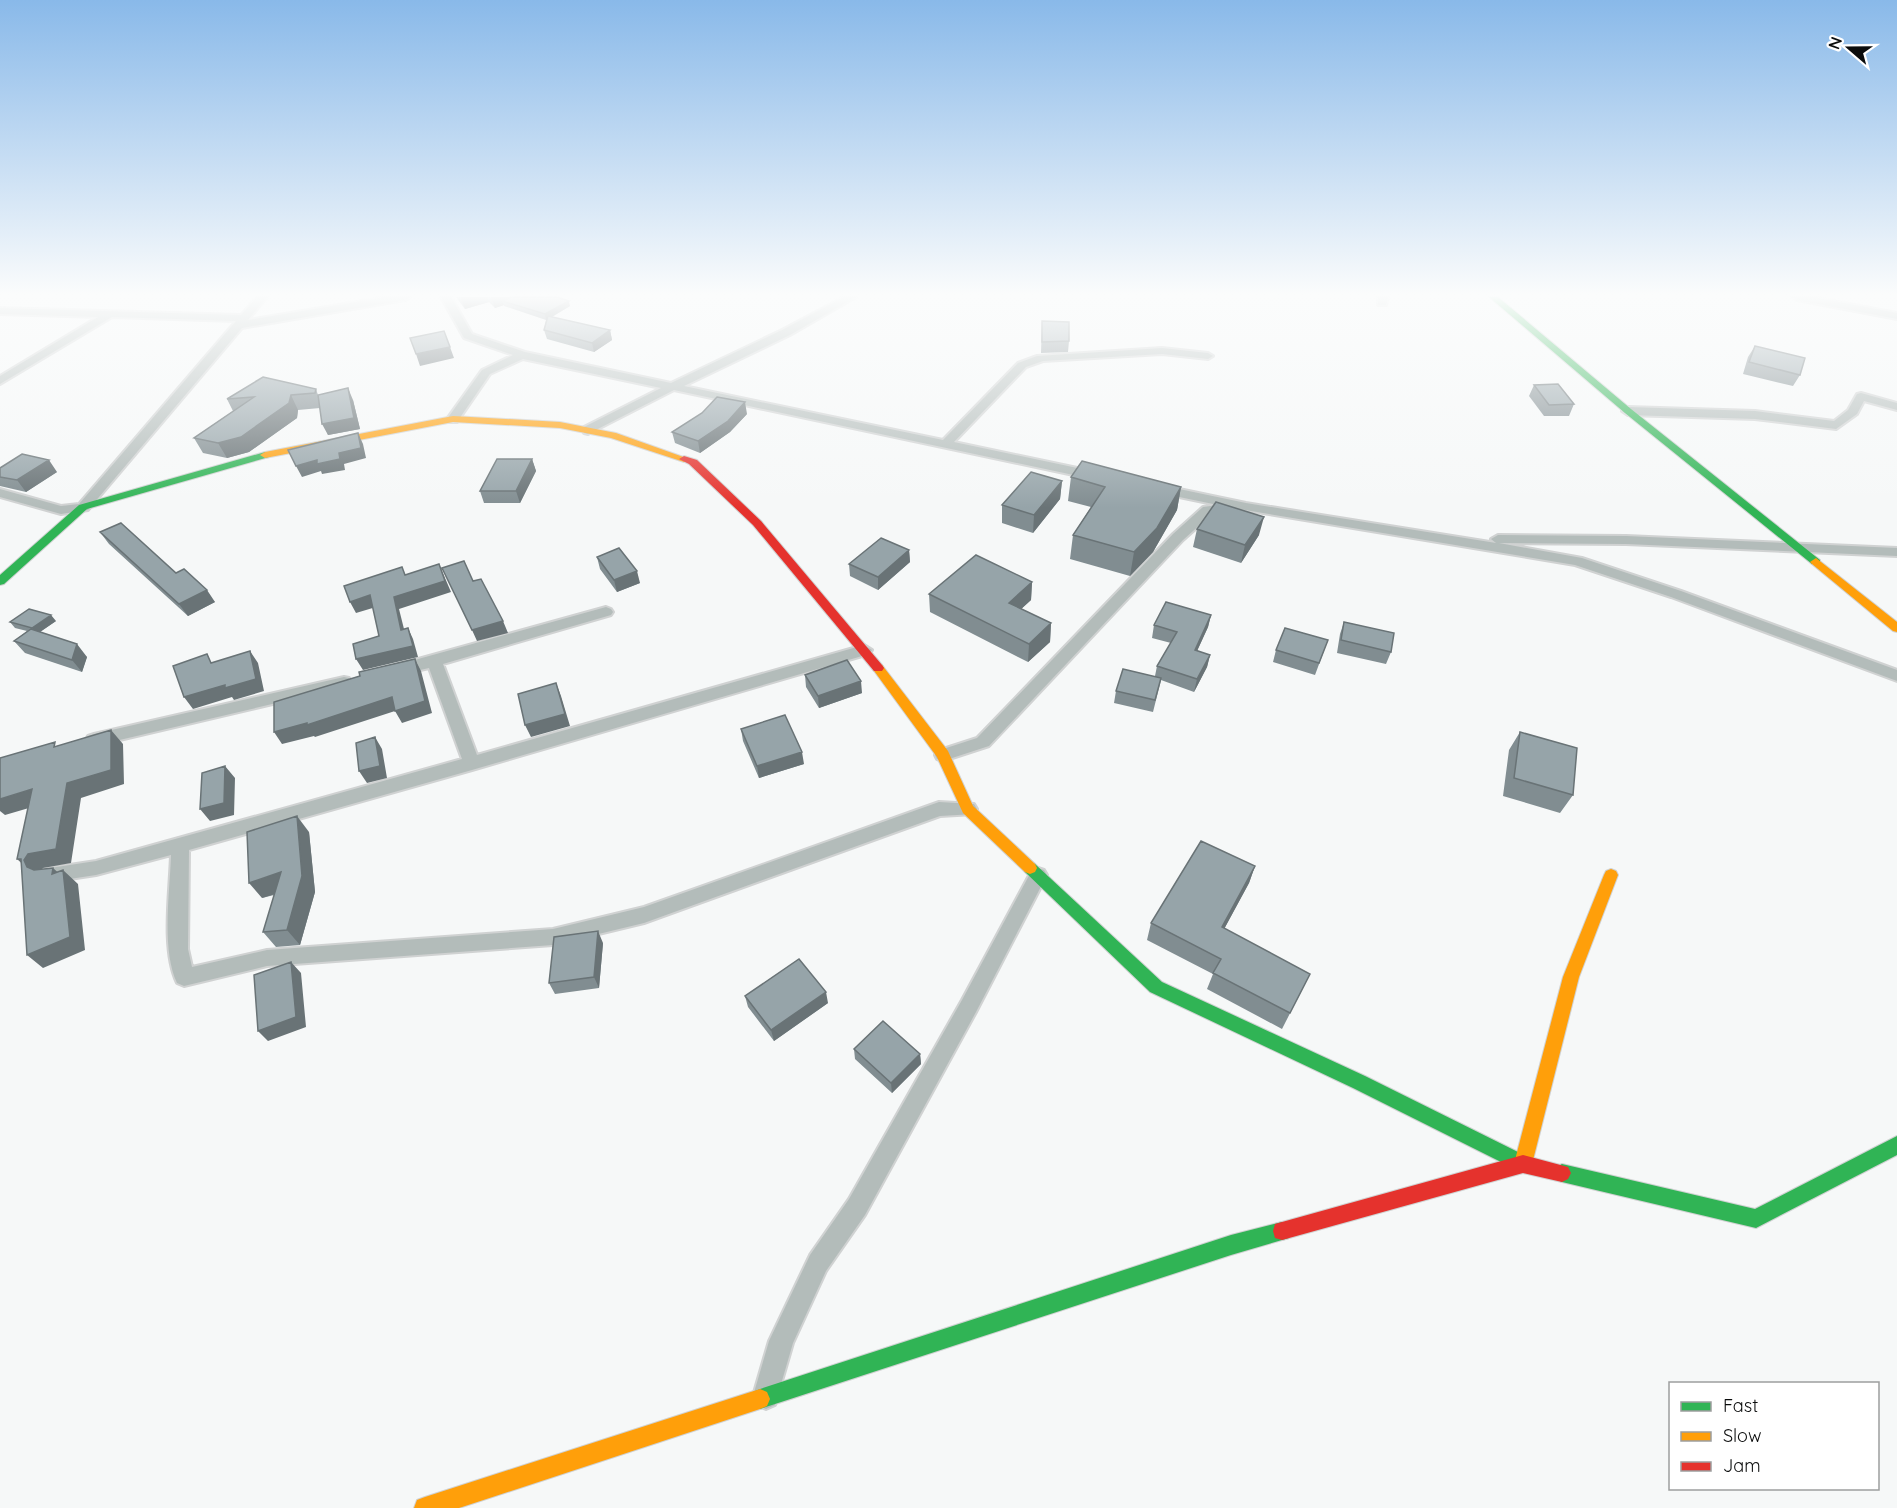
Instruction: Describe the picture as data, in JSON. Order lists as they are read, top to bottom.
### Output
{
  "legend": ["Fast", "Slow", "Jam"],
  "north": "left"
}
